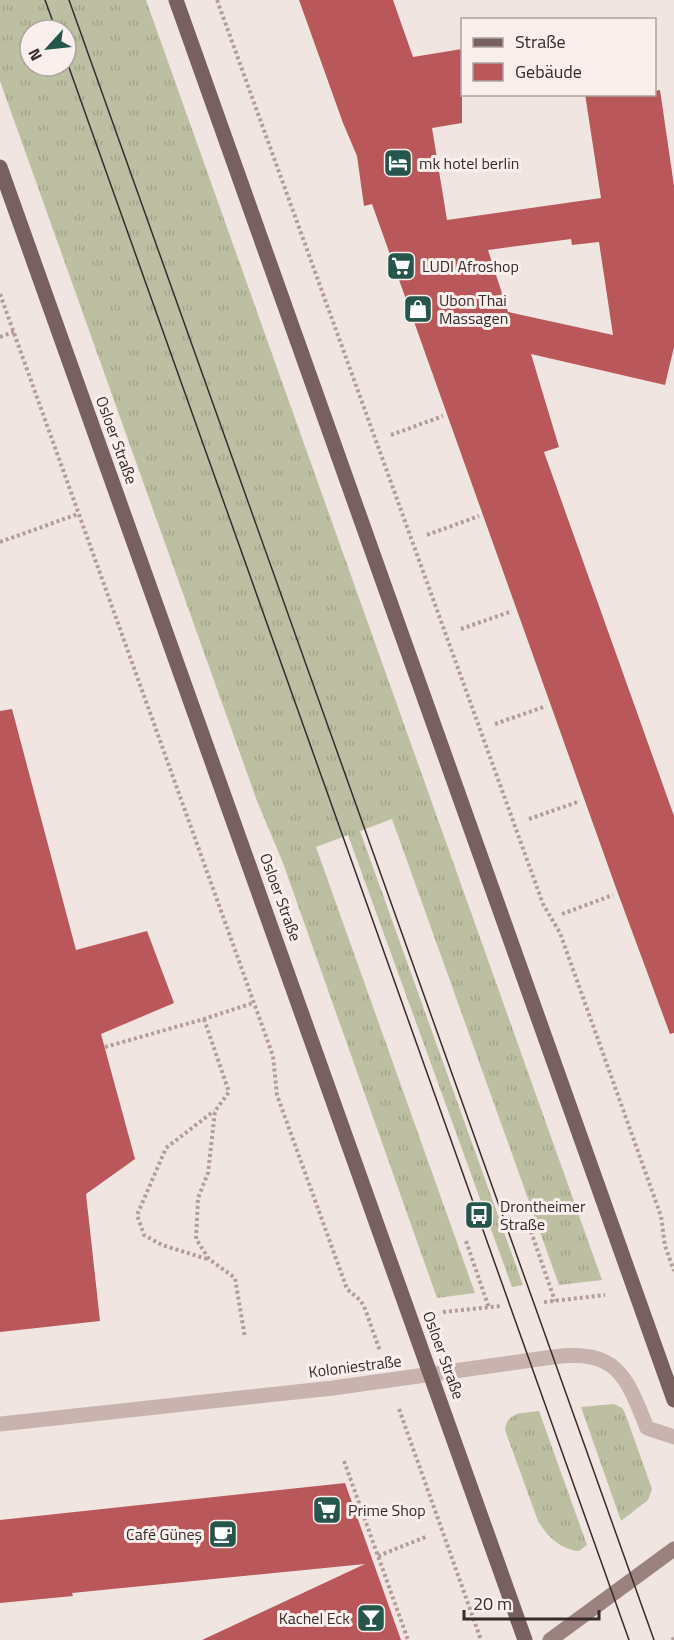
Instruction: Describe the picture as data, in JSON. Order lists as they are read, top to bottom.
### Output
{
  "streets": {
    "main road": ["Osloer Straße"],
    "street": ["Koloniestraße"]
  },
  "crossings": [
    ["Osloer Straße", "Koloniestraße"]
  ],
  "places": {
    "hotel": ["mk hotel berlin"],
    "supermarket": ["LUDI Afroshop", "Prime Shop"],
    "shop": ["Ubon Thai Massagen"],
    "bus stop": ["Drontheimer Straße"],
    "cafe": ["Café Güneş"],
    "bar": ["Kachel Eck"]
  },
  "legend": ["Straße", "Gebäude"],
  "scale_bar": "20 m",
  "north": "bottom left"
}
